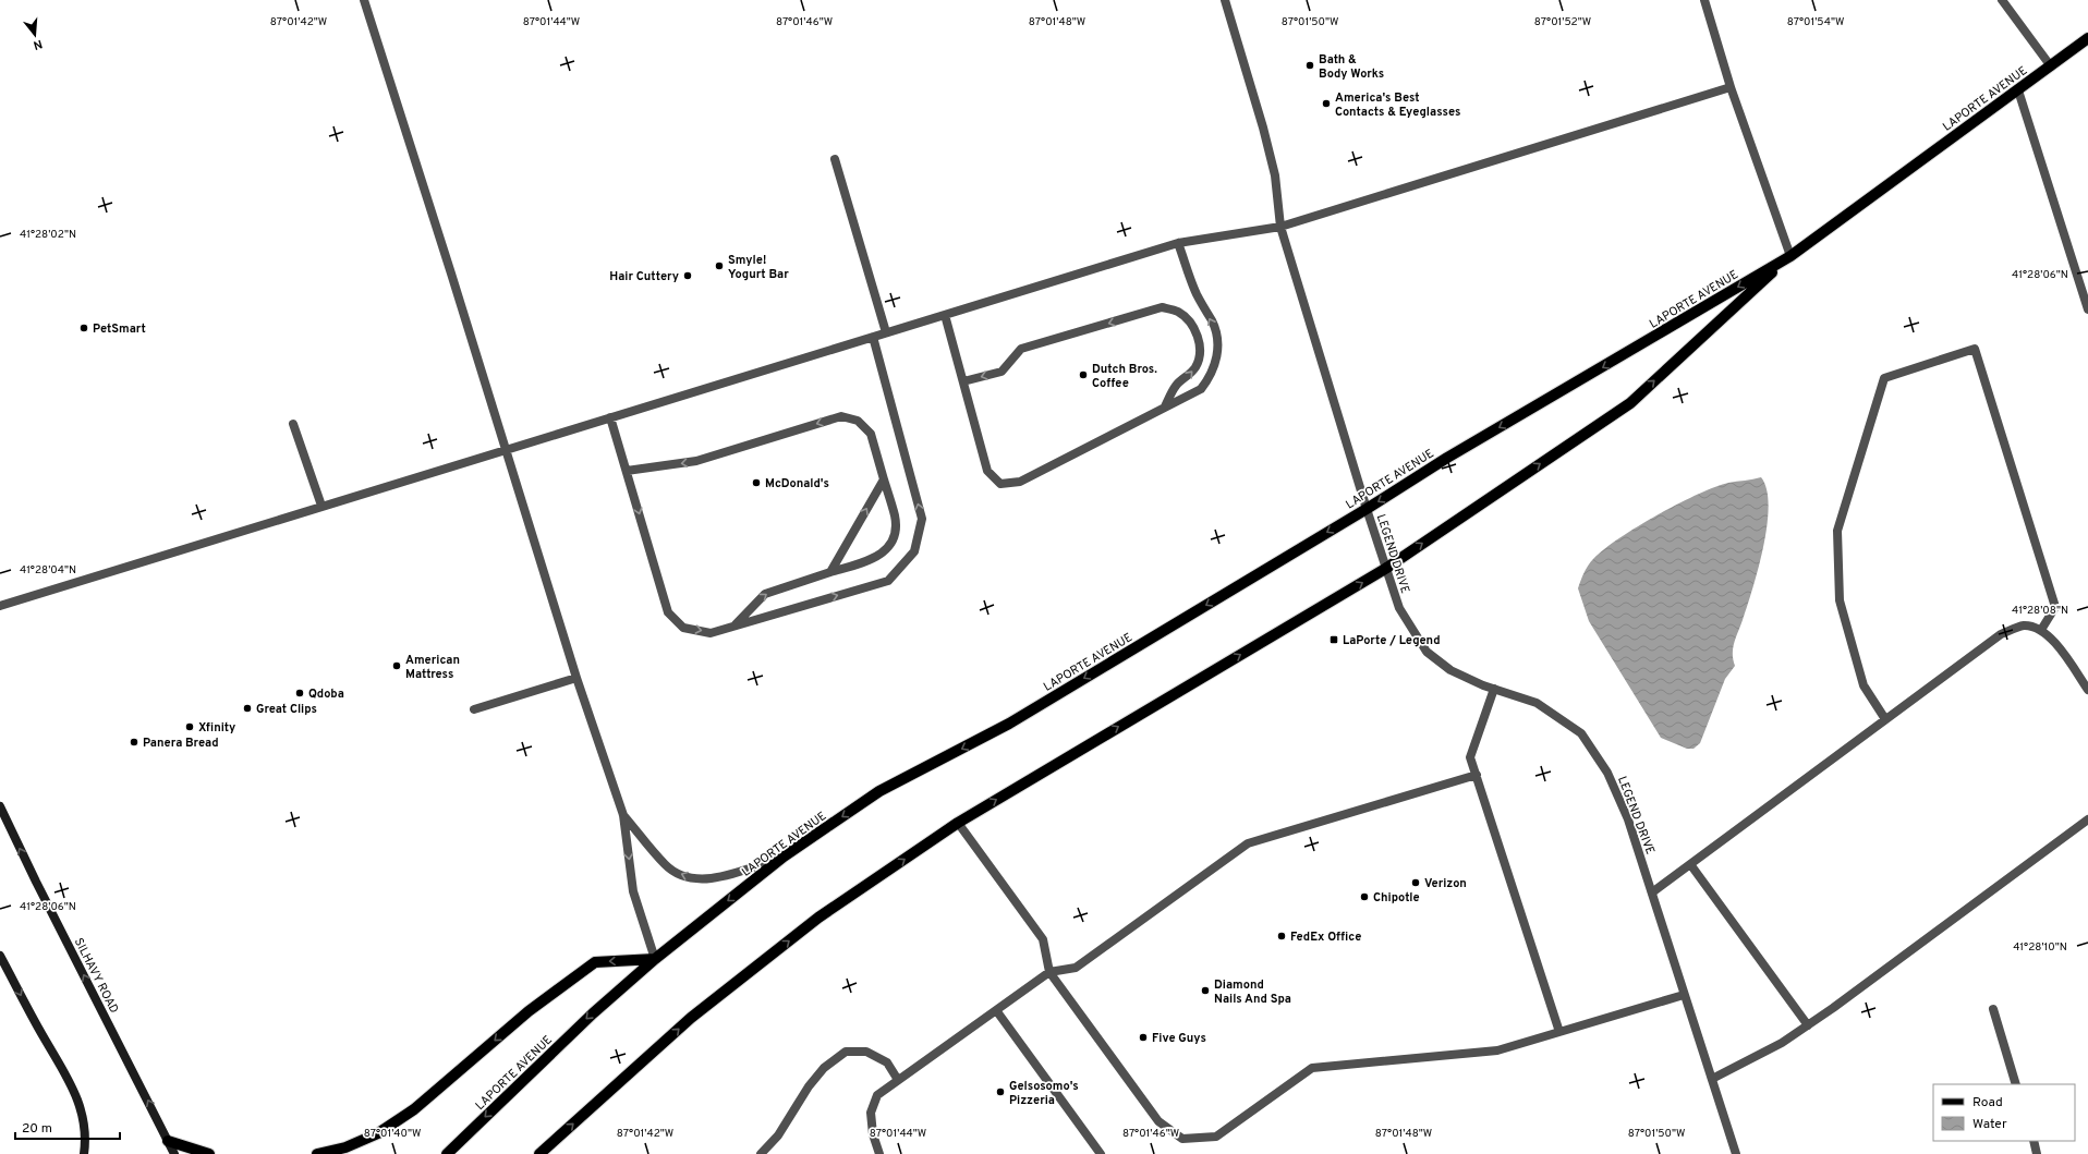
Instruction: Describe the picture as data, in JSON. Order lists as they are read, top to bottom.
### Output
{
  "streets": {
    "main road": ["LAPORTE AVENUE"],
    "street": ["LEGEND DRIVE", "SILHAVY ROAD"]
  },
  "crossings": [
    ["LAPORTE AVENUE", "LEGEND DRIVE"]
  ],
  "places": {
    "other": [
      "Bath & Body Works",
      "America's Best Contacts & Eyeglasses",
      "Smyle! Yogurt Bar",
      "Hair Cuttery",
      "PetSmart",
      "Dutch Bros. Coffee",
      "McDonald's",
      "American Mattress",
      "Qdoba",
      "Great Clips",
      "Xfinity",
      "Panera Bread",
      "Verizon",
      "Chipotle",
      "FedEx Office",
      "Diamond Nails And Spa",
      "Five Guys",
      "Gelsosomo's Pizzeria"
    ],
    "transit": ["LaPorte / Legend"]
  },
  "legend": ["Road", "Water"],
  "scale_bar": "20 m",
  "north": "bottom",
  "coordinates": [
    "87°01'42\"W",
    "87°01'44\"W",
    "87°01'46\"W",
    "87°01'48\"W",
    "87°01'50\"W",
    "87°01'52\"W",
    "87°01'54\"W",
    "41°28'02\"N",
    "41°28'06\"N",
    "41°28'04\"N",
    "41°28'08\"N",
    "41°28'10\"N",
    "87°01'40\"W"
  ]
}
